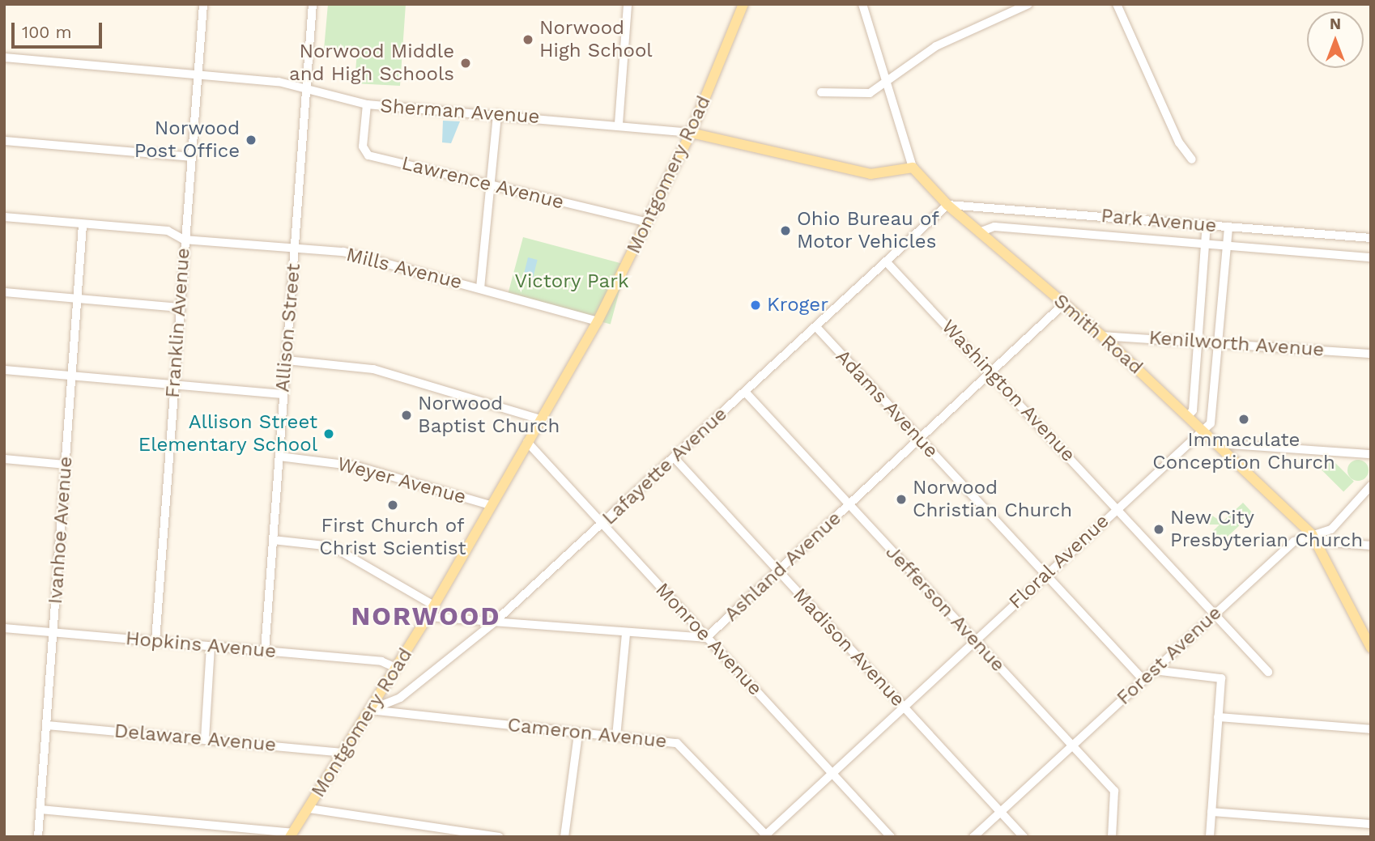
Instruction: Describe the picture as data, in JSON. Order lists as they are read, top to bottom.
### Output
{
  "streets": {
    "main road": ["Sherman Avenue", "Montgomery Road", "Smith Road"],
    "street": [
      "Lawrence Avenue",
      "Park Avenue",
      "Mills Avenue",
      "Franklin Avenue",
      "Allison Street",
      "Kenilworth Avenue",
      "Washington Avenue",
      "Adams Avenue",
      "Lafayette Avenue",
      "Weyer Avenue",
      "Ivanhoe Avenue",
      "Floral Avenue",
      "Ashland Avenue",
      "Jefferson Avenue",
      "Monroe Avenue",
      "Hopkins Avenue",
      "Madison Avenue",
      "Forest Avenue",
      "Cameron Avenue",
      "Delaware Avenue"
    ]
  },
  "crossings": [
    ["Sherman Avenue", "Montgomery Road"],
    ["Sherman Avenue", "Lawrence Avenue"],
    ["Sherman Avenue", "Franklin Avenue"],
    ["Sherman Avenue", "Allison Street"],
    ["Sherman Avenue", "Smith Road"],
    ["Montgomery Road", "Lawrence Avenue"],
    ["Montgomery Road", "Mills Avenue"],
    ["Montgomery Road", "Lafayette Avenue"],
    ["Montgomery Road", "Weyer Avenue"],
    ["Montgomery Road", "Ashland Avenue"],
    ["Montgomery Road", "Monroe Avenue"],
    ["Montgomery Road", "Hopkins Avenue"],
    ["Montgomery Road", "Cameron Avenue"],
    ["Montgomery Road", "Delaware Avenue"],
    ["Park Avenue", "Smith Road"],
    ["Park Avenue", "Lafayette Avenue"],
    ["Park Avenue", "Floral Avenue"],
    ["Mills Avenue", "Franklin Avenue"],
    ["Mills Avenue", "Allison Street"],
    ["Mills Avenue", "Ivanhoe Avenue"],
    ["Franklin Avenue", "Hopkins Avenue"],
    ["Allison Street", "Weyer Avenue"],
    ["Allison Street", "Hopkins Avenue"],
    ["Smith Road", "Kenilworth Avenue"],
    ["Smith Road", "Lafayette Avenue"],
    ["Smith Road", "Floral Avenue"],
    ["Smith Road", "Ashland Avenue"],
    ["Smith Road", "Forest Avenue"],
    ["Kenilworth Avenue", "Floral Avenue"],
    ["Washington Avenue", "Lafayette Avenue"],
    ["Washington Avenue", "Floral Avenue"],
    ["Washington Avenue", "Ashland Avenue"],
    ["Washington Avenue", "Forest Avenue"],
    ["Adams Avenue", "Lafayette Avenue"],
    ["Adams Avenue", "Floral Avenue"],
    ["Adams Avenue", "Ashland Avenue"],
    ["Adams Avenue", "Forest Avenue"],
    ["Lafayette Avenue", "Ashland Avenue"],
    ["Lafayette Avenue", "Jefferson Avenue"],
    ["Lafayette Avenue", "Monroe Avenue"],
    ["Lafayette Avenue", "Madison Avenue"],
    ["Lafayette Avenue", "Cameron Avenue"],
    ["Ivanhoe Avenue", "Hopkins Avenue"],
    ["Ivanhoe Avenue", "Delaware Avenue"],
    ["Floral Avenue", "Jefferson Avenue"],
    ["Floral Avenue", "Monroe Avenue"],
    ["Floral Avenue", "Madison Avenue"],
    ["Floral Avenue", "Cameron Avenue"],
    ["Ashland Avenue", "Jefferson Avenue"],
    ["Ashland Avenue", "Monroe Avenue"],
    ["Ashland Avenue", "Madison Avenue"],
    ["Jefferson Avenue", "Forest Avenue"],
    ["Madison Avenue", "Forest Avenue"]
  ],
  "districts": ["NORWOOD"],
  "parks": ["Victory Park"],
  "places": [
    "Norwood High School",
    "Norwood Middle and High Schools",
    "Norwood Post Office",
    "Ohio Bureau of Motor Vehicles",
    "Kroger",
    "Norwood Baptist Church",
    "Immaculate Conception Church",
    "Allison Street Elementary School",
    "Norwood Christian Church",
    "First Church of Christ Scientist",
    "New City Presbyterian Church"
  ],
  "scale_bar": "100 m",
  "north": "top"
}
